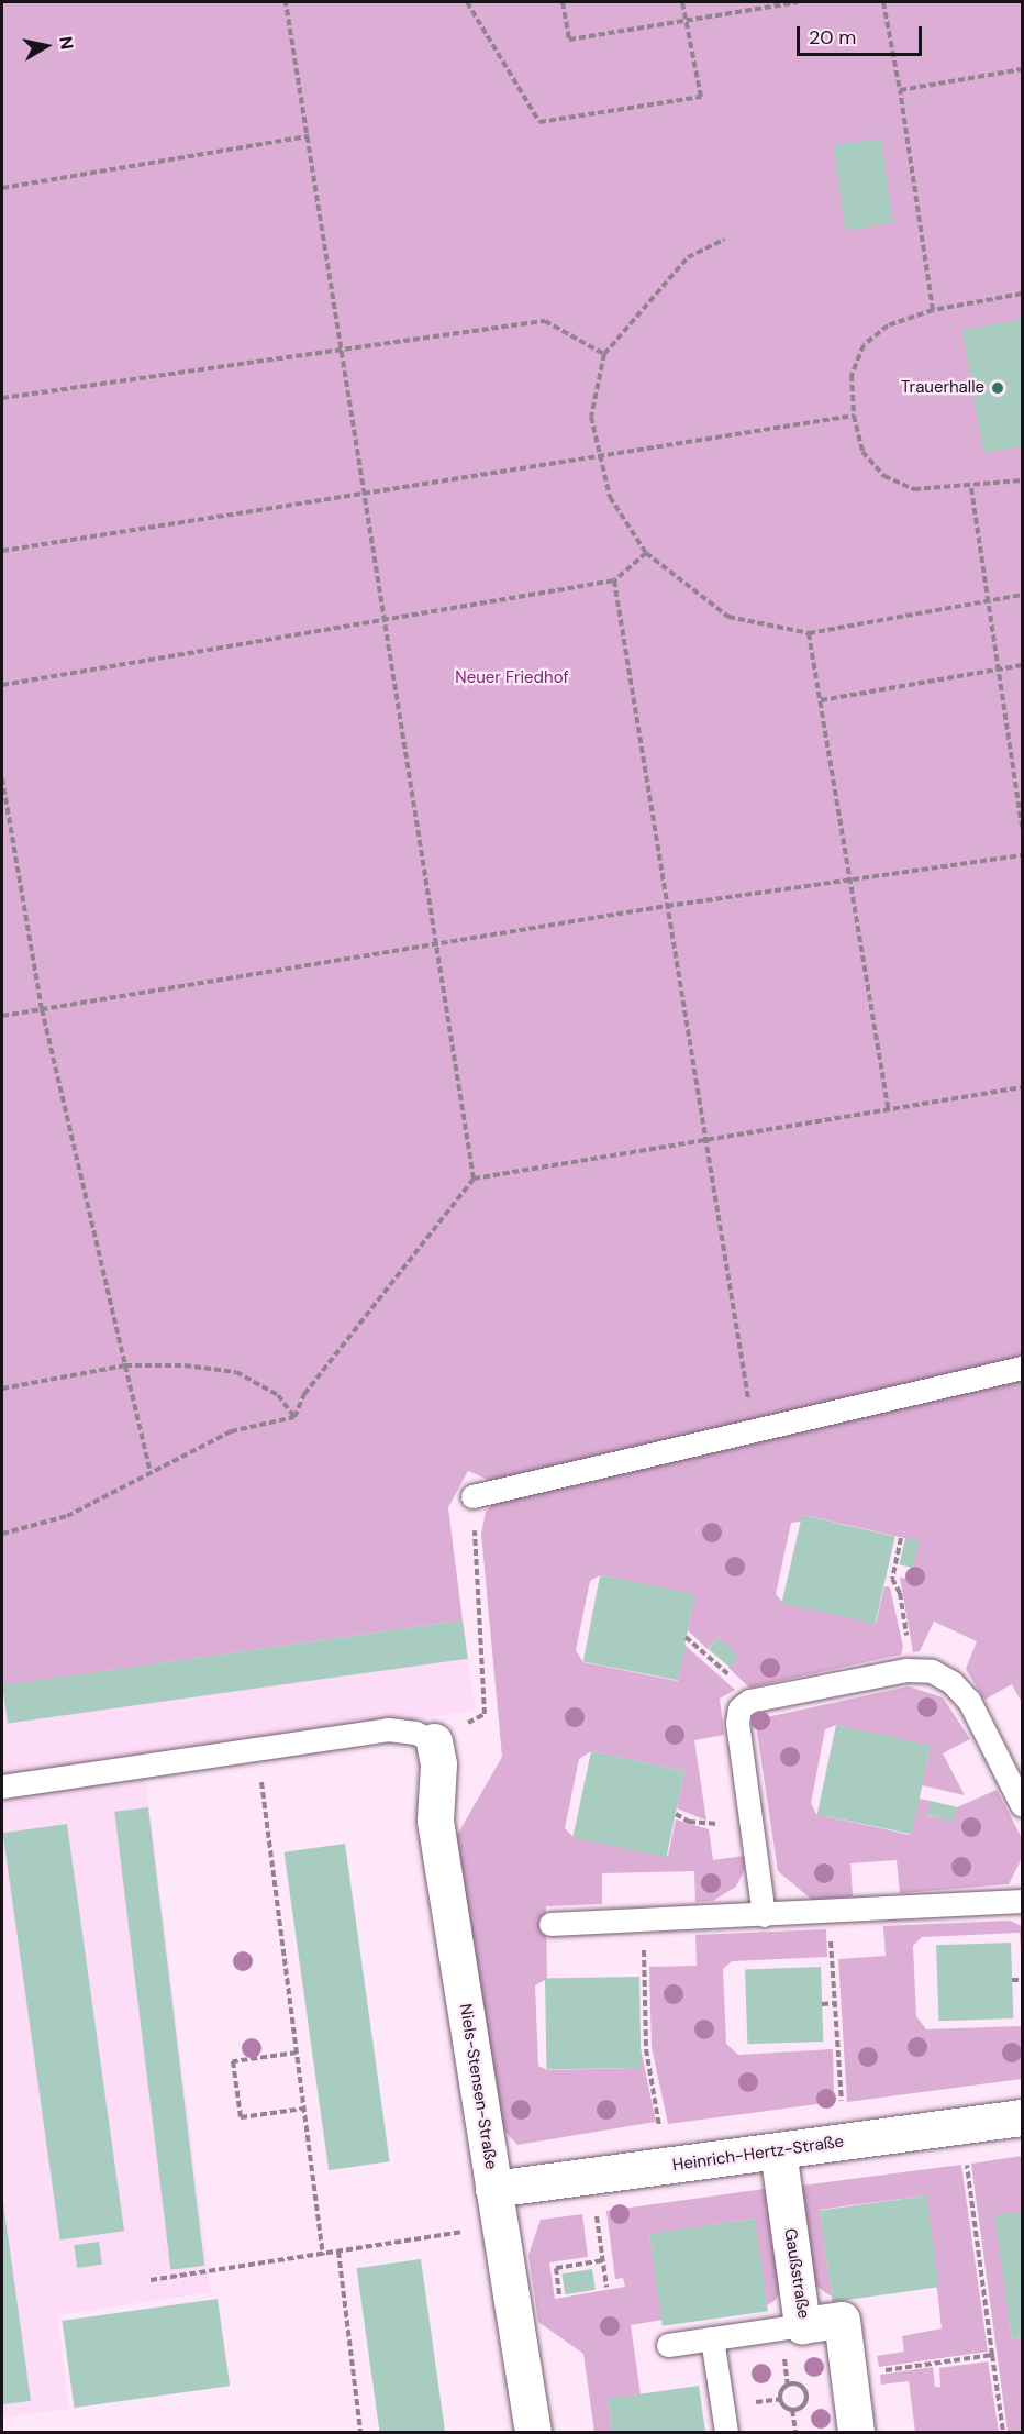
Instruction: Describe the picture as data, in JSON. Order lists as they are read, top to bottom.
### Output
{
  "streets": {
    "street": ["Niels-Stensen-Straße", "Heinrich-Hertz-Straße", "Gaußstraße"]
  },
  "crossings": [
    ["Niels-Stensen-Straße", "Heinrich-Hertz-Straße"],
    ["Heinrich-Hertz-Straße", "Gaußstraße"]
  ],
  "parks": ["Neuer Friedhof"],
  "places": ["Trauerhalle"],
  "scale_bar": "20 m",
  "north": "right"
}
